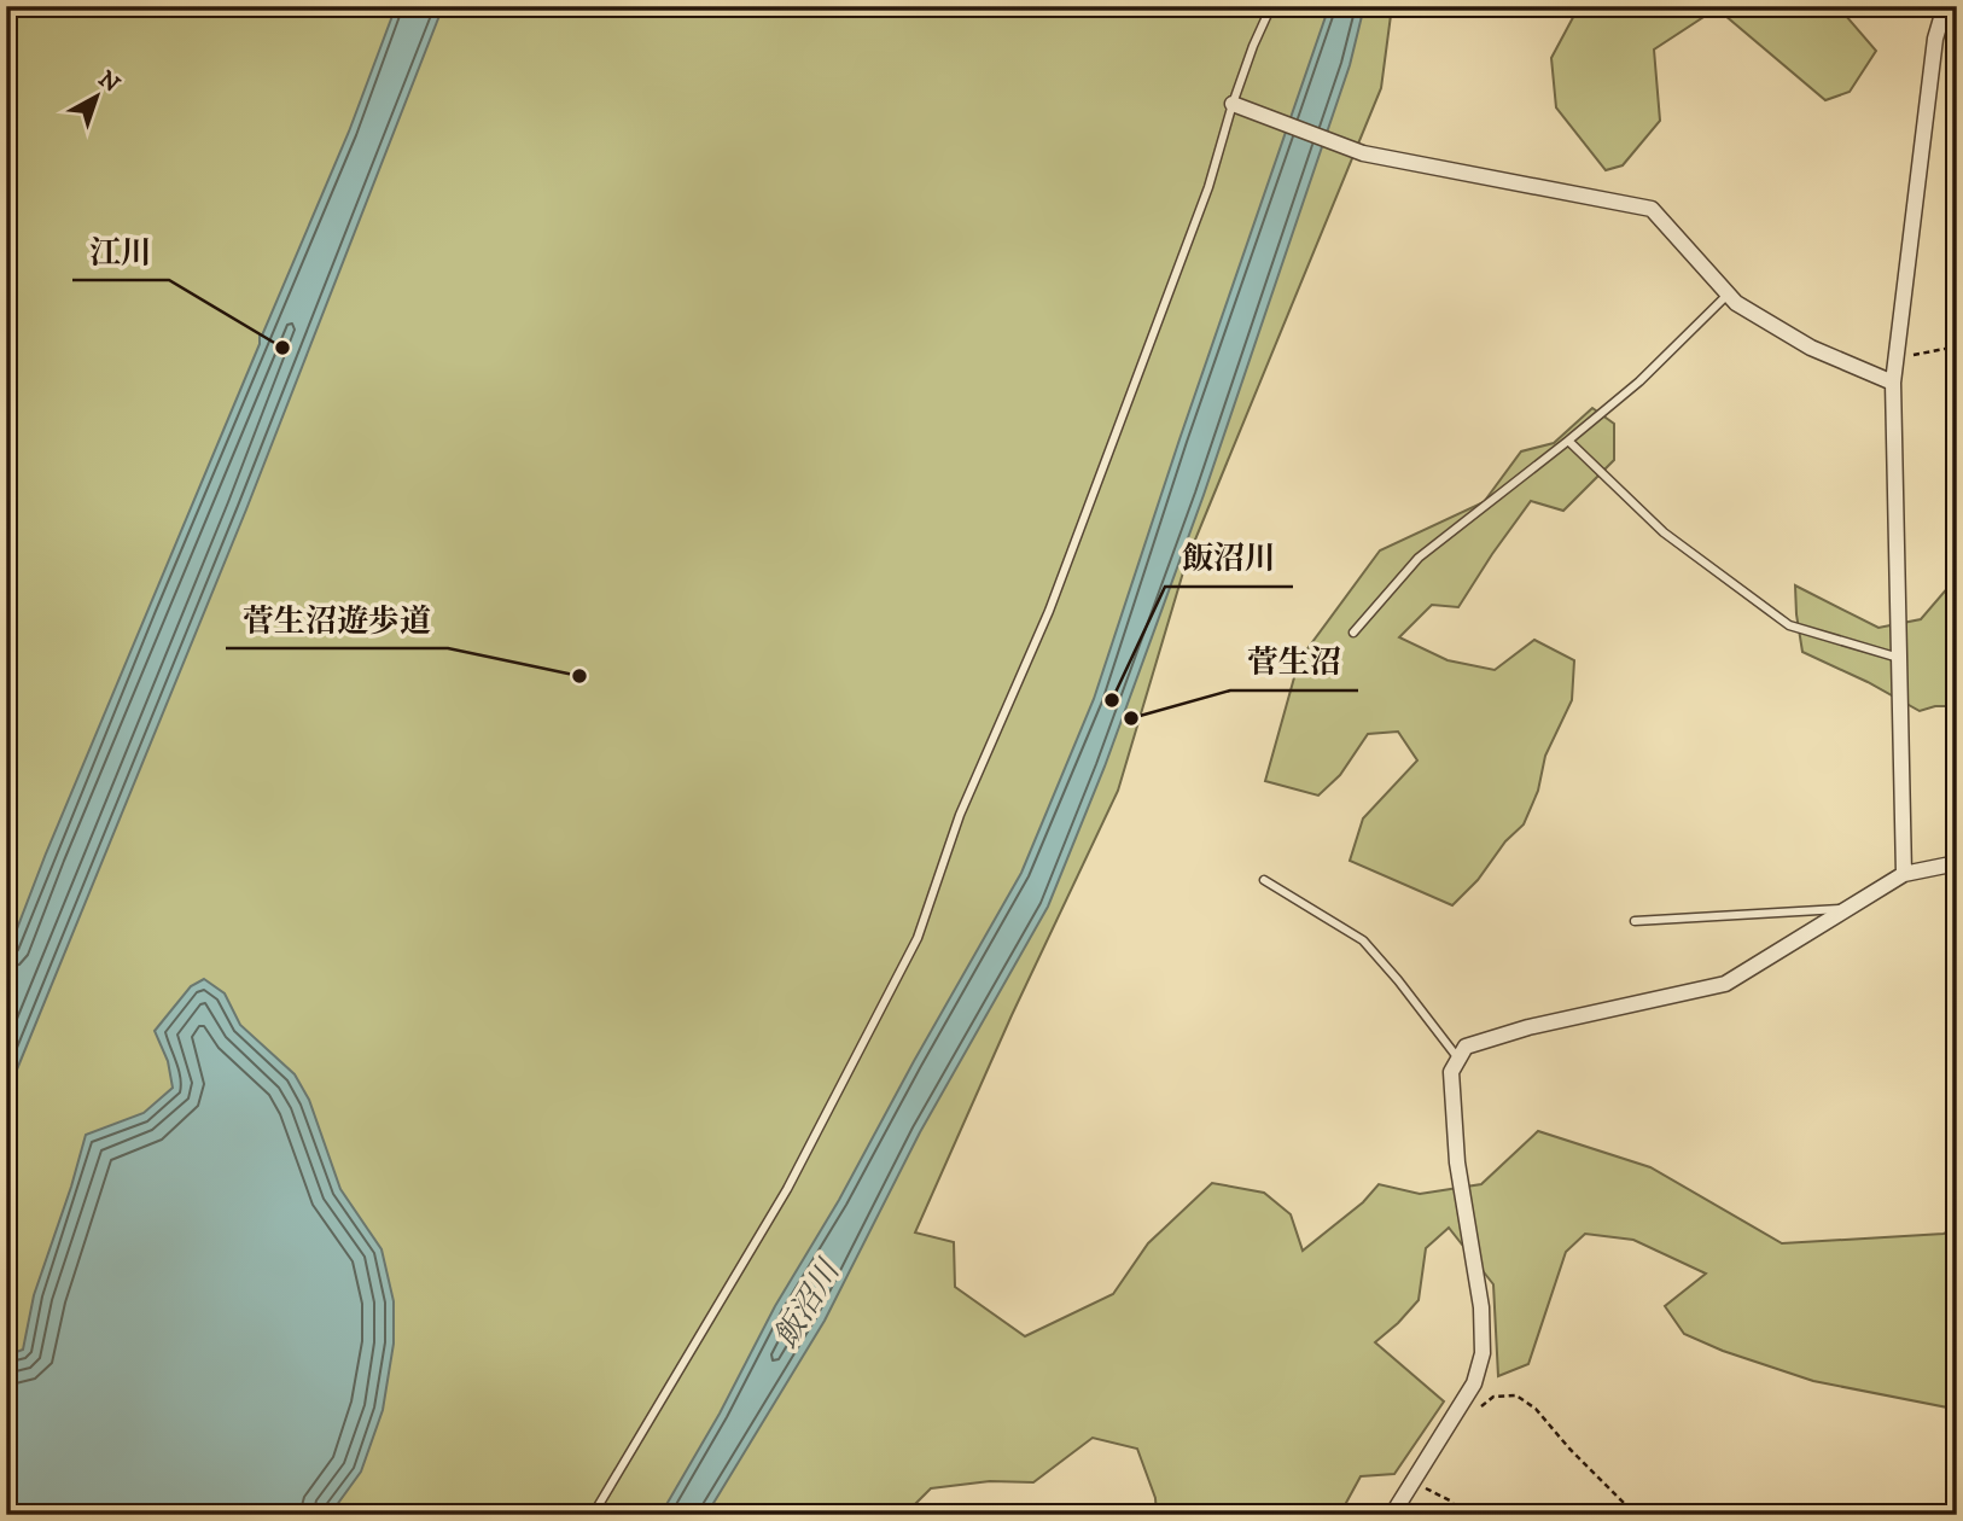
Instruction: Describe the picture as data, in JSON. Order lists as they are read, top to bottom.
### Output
{
  "water": ["飯沼川"],
  "places": [
    "江川",
    "菅生沼遊歩道",
    "飯沼川",
    "菅生沼"
  ],
  "north": "top right"
}
